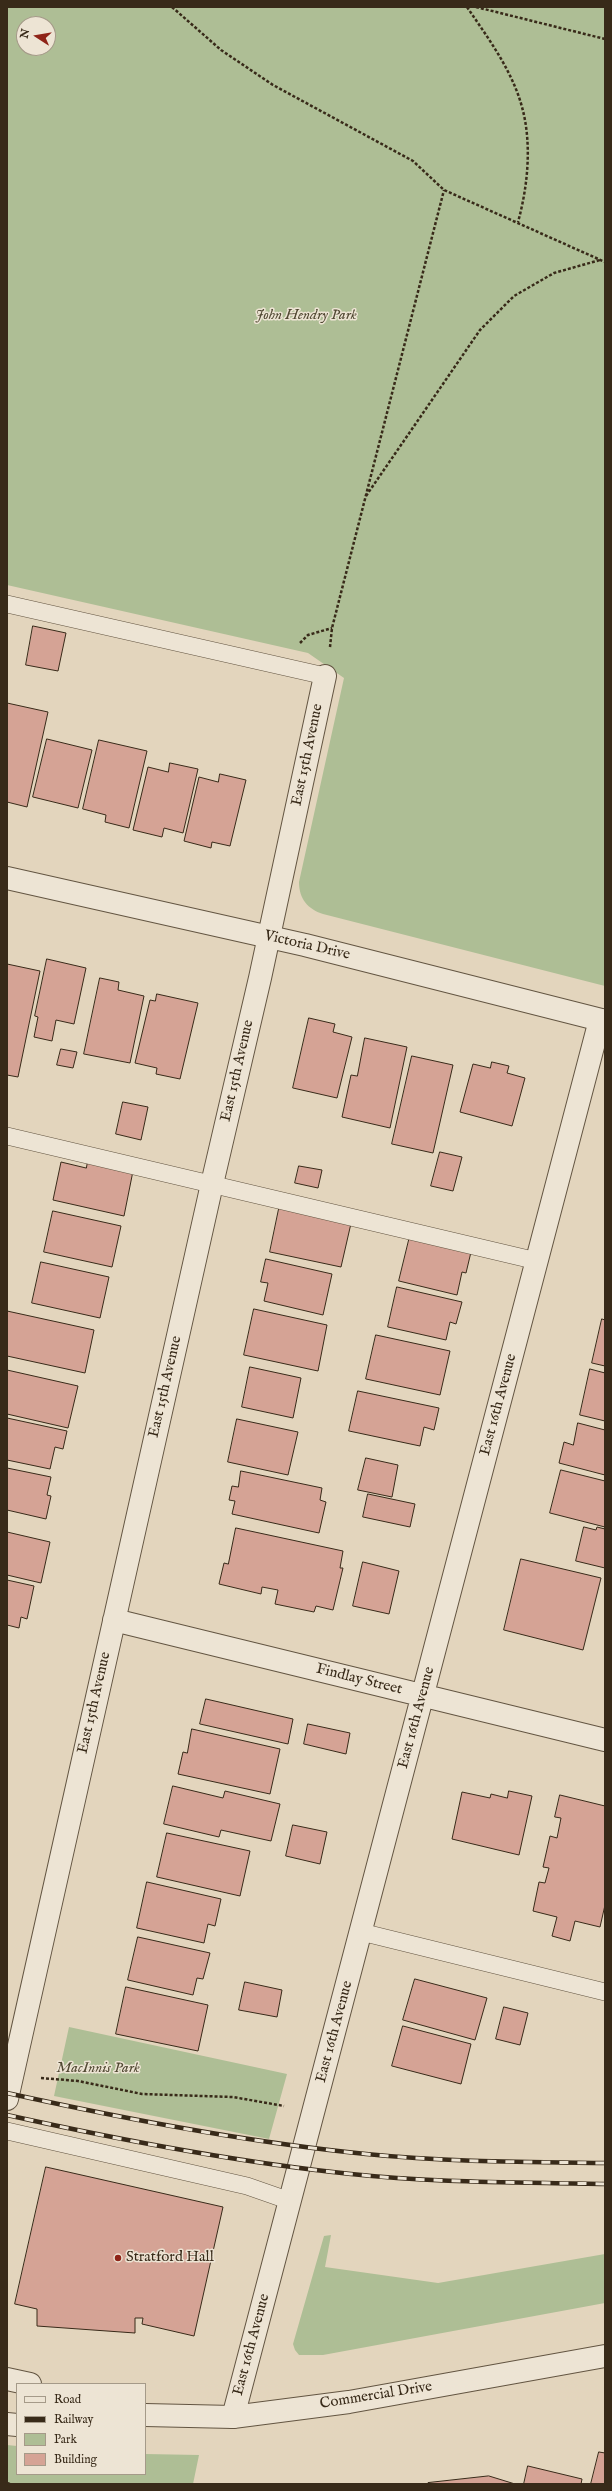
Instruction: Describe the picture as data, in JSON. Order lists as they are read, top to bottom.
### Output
{
  "streets": {
    "street": [
      "East 15th Avenue",
      "Victoria Drive",
      "East 16th Avenue",
      "Findlay Street",
      "Commercial Drive"
    ]
  },
  "crossings": [
    ["East 15th Avenue", "Victoria Drive"],
    ["East 15th Avenue", "Findlay Street"],
    ["Victoria Drive", "East 16th Avenue"],
    ["East 16th Avenue", "Findlay Street"],
    ["East 16th Avenue", "Commercial Drive"]
  ],
  "parks": ["John Hendry Park", "MacInnis Park"],
  "places": ["Stratford Hall"],
  "legend": [
    "Road",
    "Railway",
    "Park",
    "Building"
  ],
  "north": "left"
}
